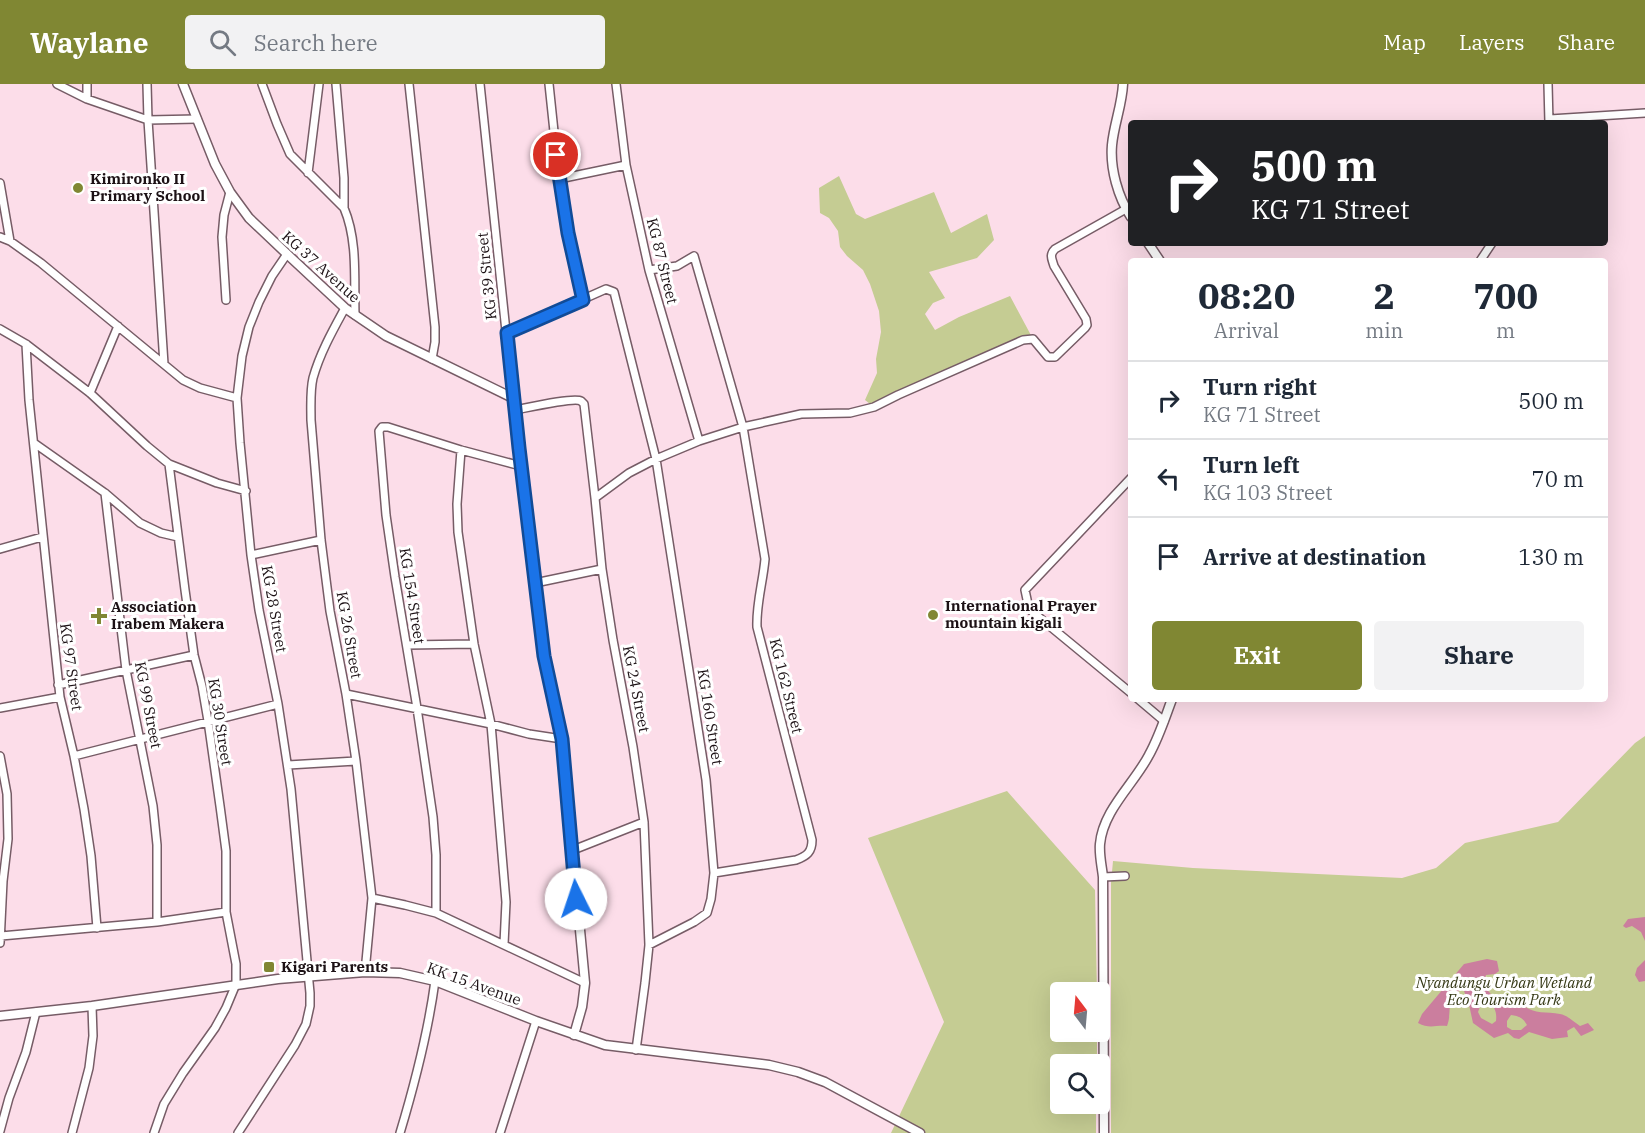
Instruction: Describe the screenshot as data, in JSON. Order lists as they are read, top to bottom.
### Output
{
  "streets": {
    "street": [
      "KG 87 Street",
      "KG 37 Avenue",
      "KG 39 Street",
      "KG 154 Street",
      "KG 28 Street",
      "KG 26 Street",
      "KG 97 Street",
      "KG 162 Street",
      "KG 24 Street",
      "KG 99 Street",
      "KG 160 Street",
      "KG 30 Street",
      "KK 15 Avenue"
    ]
  },
  "crossings": [
    ["KG 37 Avenue", "KG 39 Street"],
    ["KG 37 Avenue", "KG 28 Street"],
    ["KG 37 Avenue", "KG 26 Street"],
    ["KG 39 Street", "KG 154 Street"],
    ["KG 39 Street", "KG 24 Street"],
    ["KG 39 Street", "KK 15 Avenue"],
    ["KG 28 Street", "KK 15 Avenue"],
    ["KG 26 Street", "KK 15 Avenue"],
    ["KG 162 Street", "KG 160 Street"],
    ["KG 24 Street", "KG 160 Street"],
    ["KG 24 Street", "KK 15 Avenue"],
    ["KG 30 Street", "KK 15 Avenue"]
  ],
  "parks": ["Nyandungu Urban Wetland Eco Tourism Park"],
  "places": {
    "other": ["Kimironko II Primary School", "International Prayer mountain kigali"],
    "health": ["Association Irabem Makera"],
    "transit": ["Kigari Parents"]
  },
  "north": "top",
  "page": {
    "header": "Waylane",
    "search": "Search here",
    "nav": ["Map", "Layers", "Share"],
    "turn": ["500 m", "KG 71 Street"],
    "eta": [
      "08:20",
      "Arrival",
      "2",
      "min",
      "700",
      "m"
    ],
    "list": [
      {
        "name": "Turn right",
        "note": "KG 71 Street",
        "value": "500 m"
      },
      {
        "name": "Turn left",
        "note": "KG 103 Street",
        "value": "70 m"
      },
      {
        "name": "Arrive at destination",
        "value": "130 m"
      }
    ],
    "buttons": ["Exit", "Share"]
  }
}
